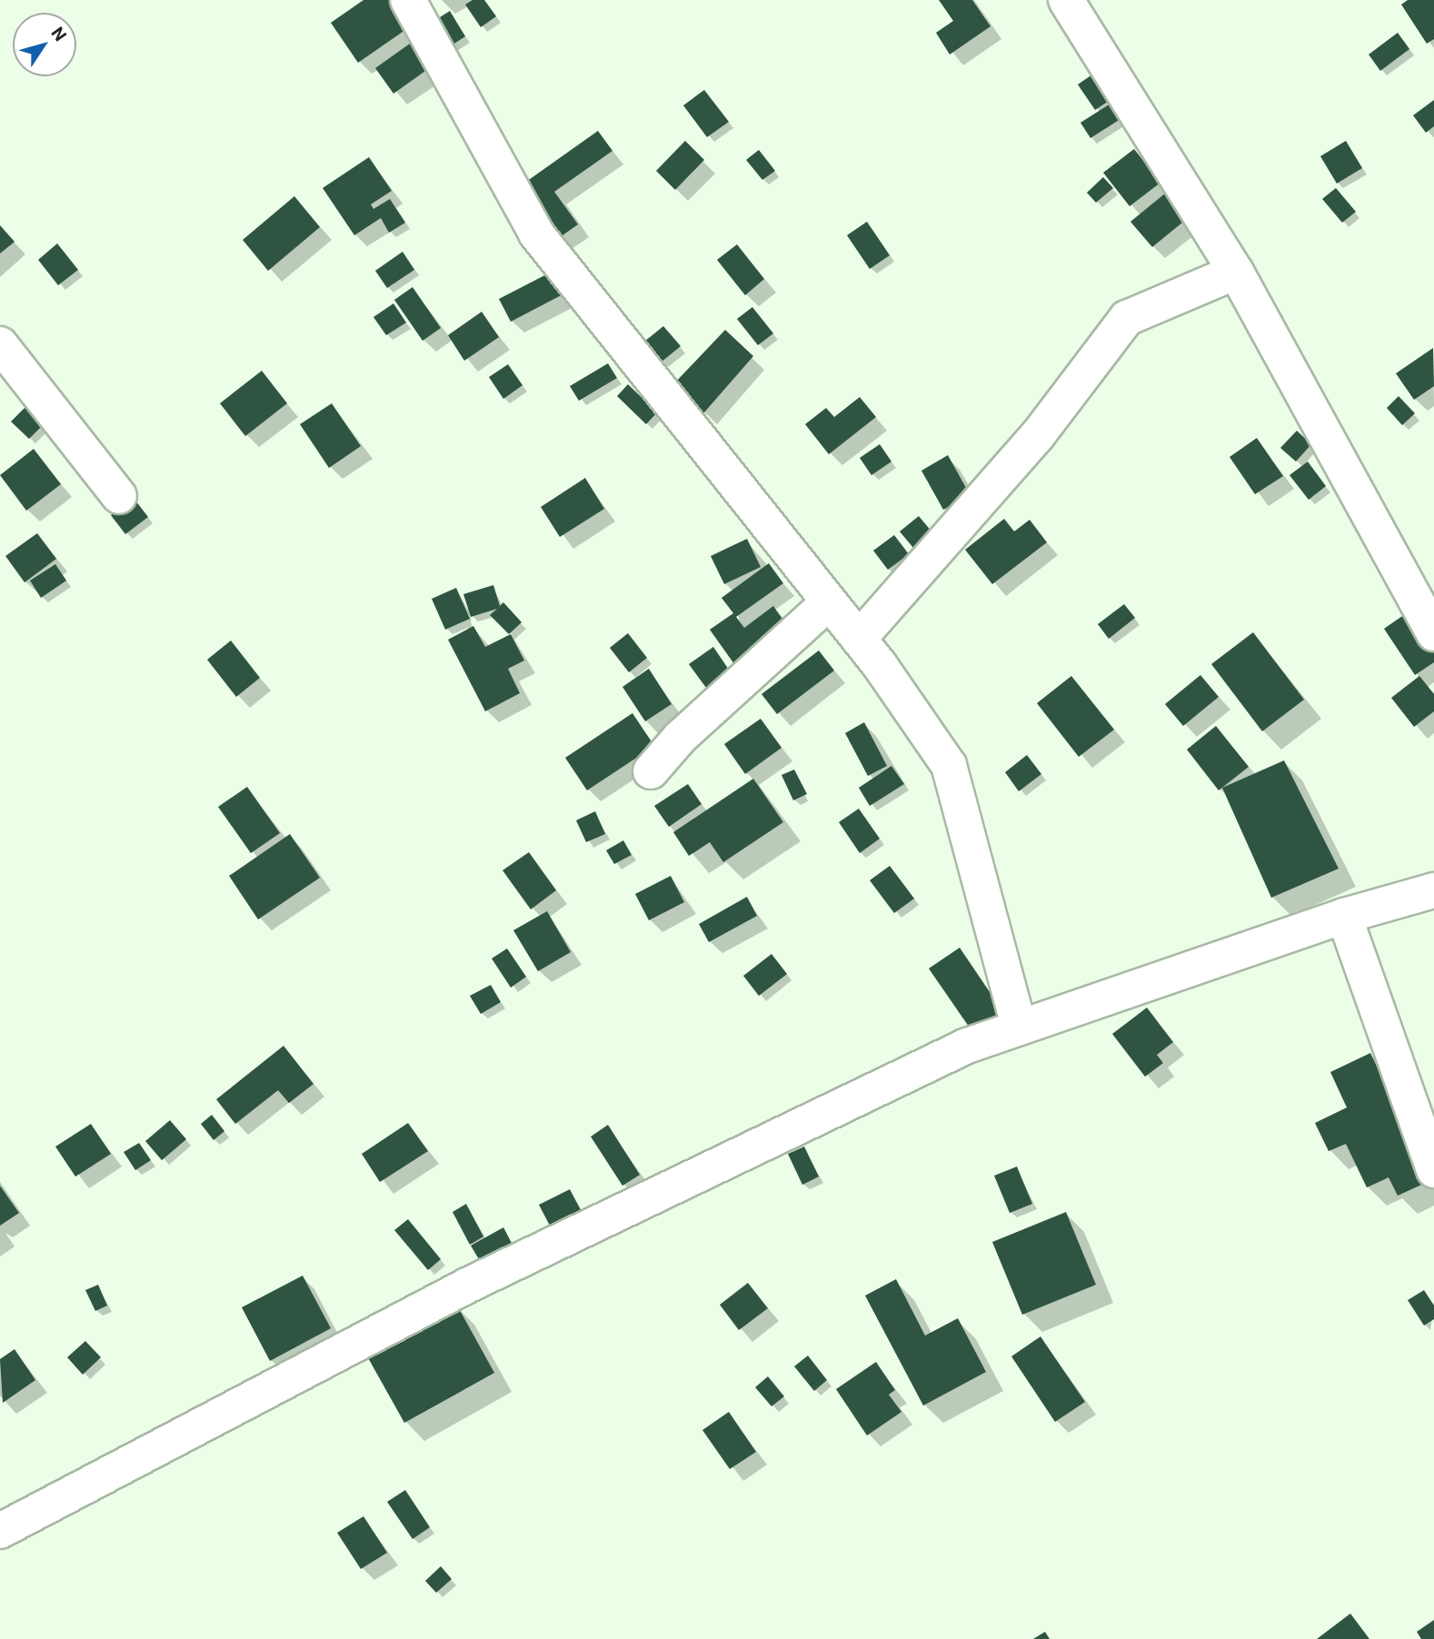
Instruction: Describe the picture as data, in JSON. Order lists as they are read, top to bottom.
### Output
{
  "north": "top right"
}
